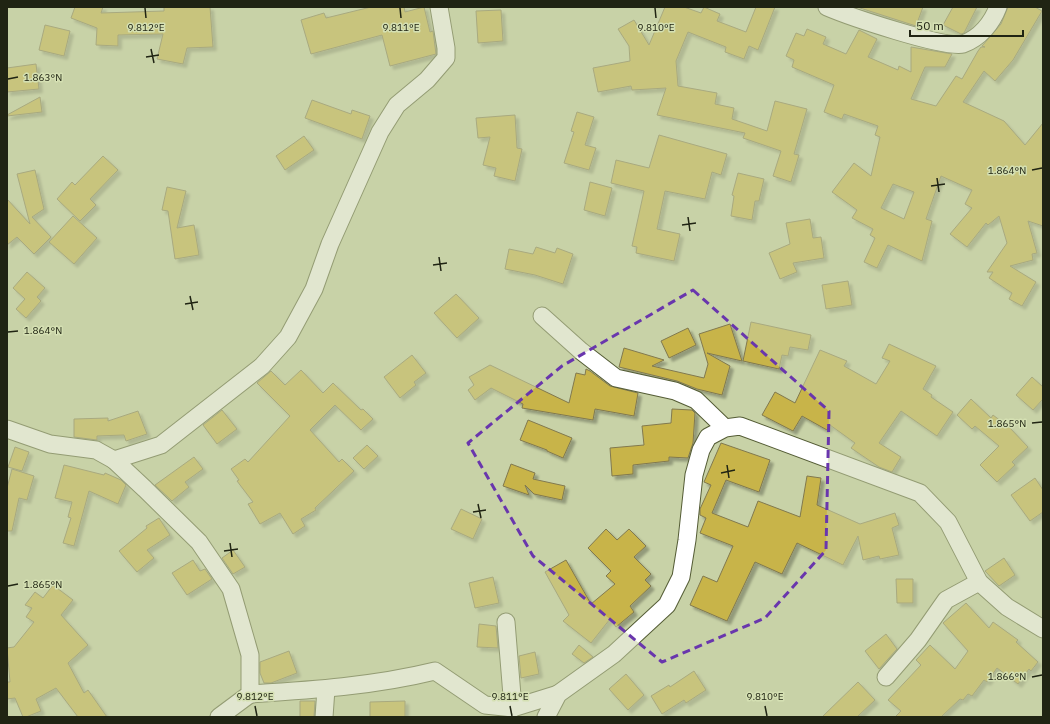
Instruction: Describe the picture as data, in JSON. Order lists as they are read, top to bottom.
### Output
{
  "scale_bar": "50 m",
  "coordinates": [
    "9.812°E",
    "9.811°E",
    "9.810°E",
    "1.863°N",
    "1.864°N",
    "1.865°N",
    "1.866°N"
  ]
}
